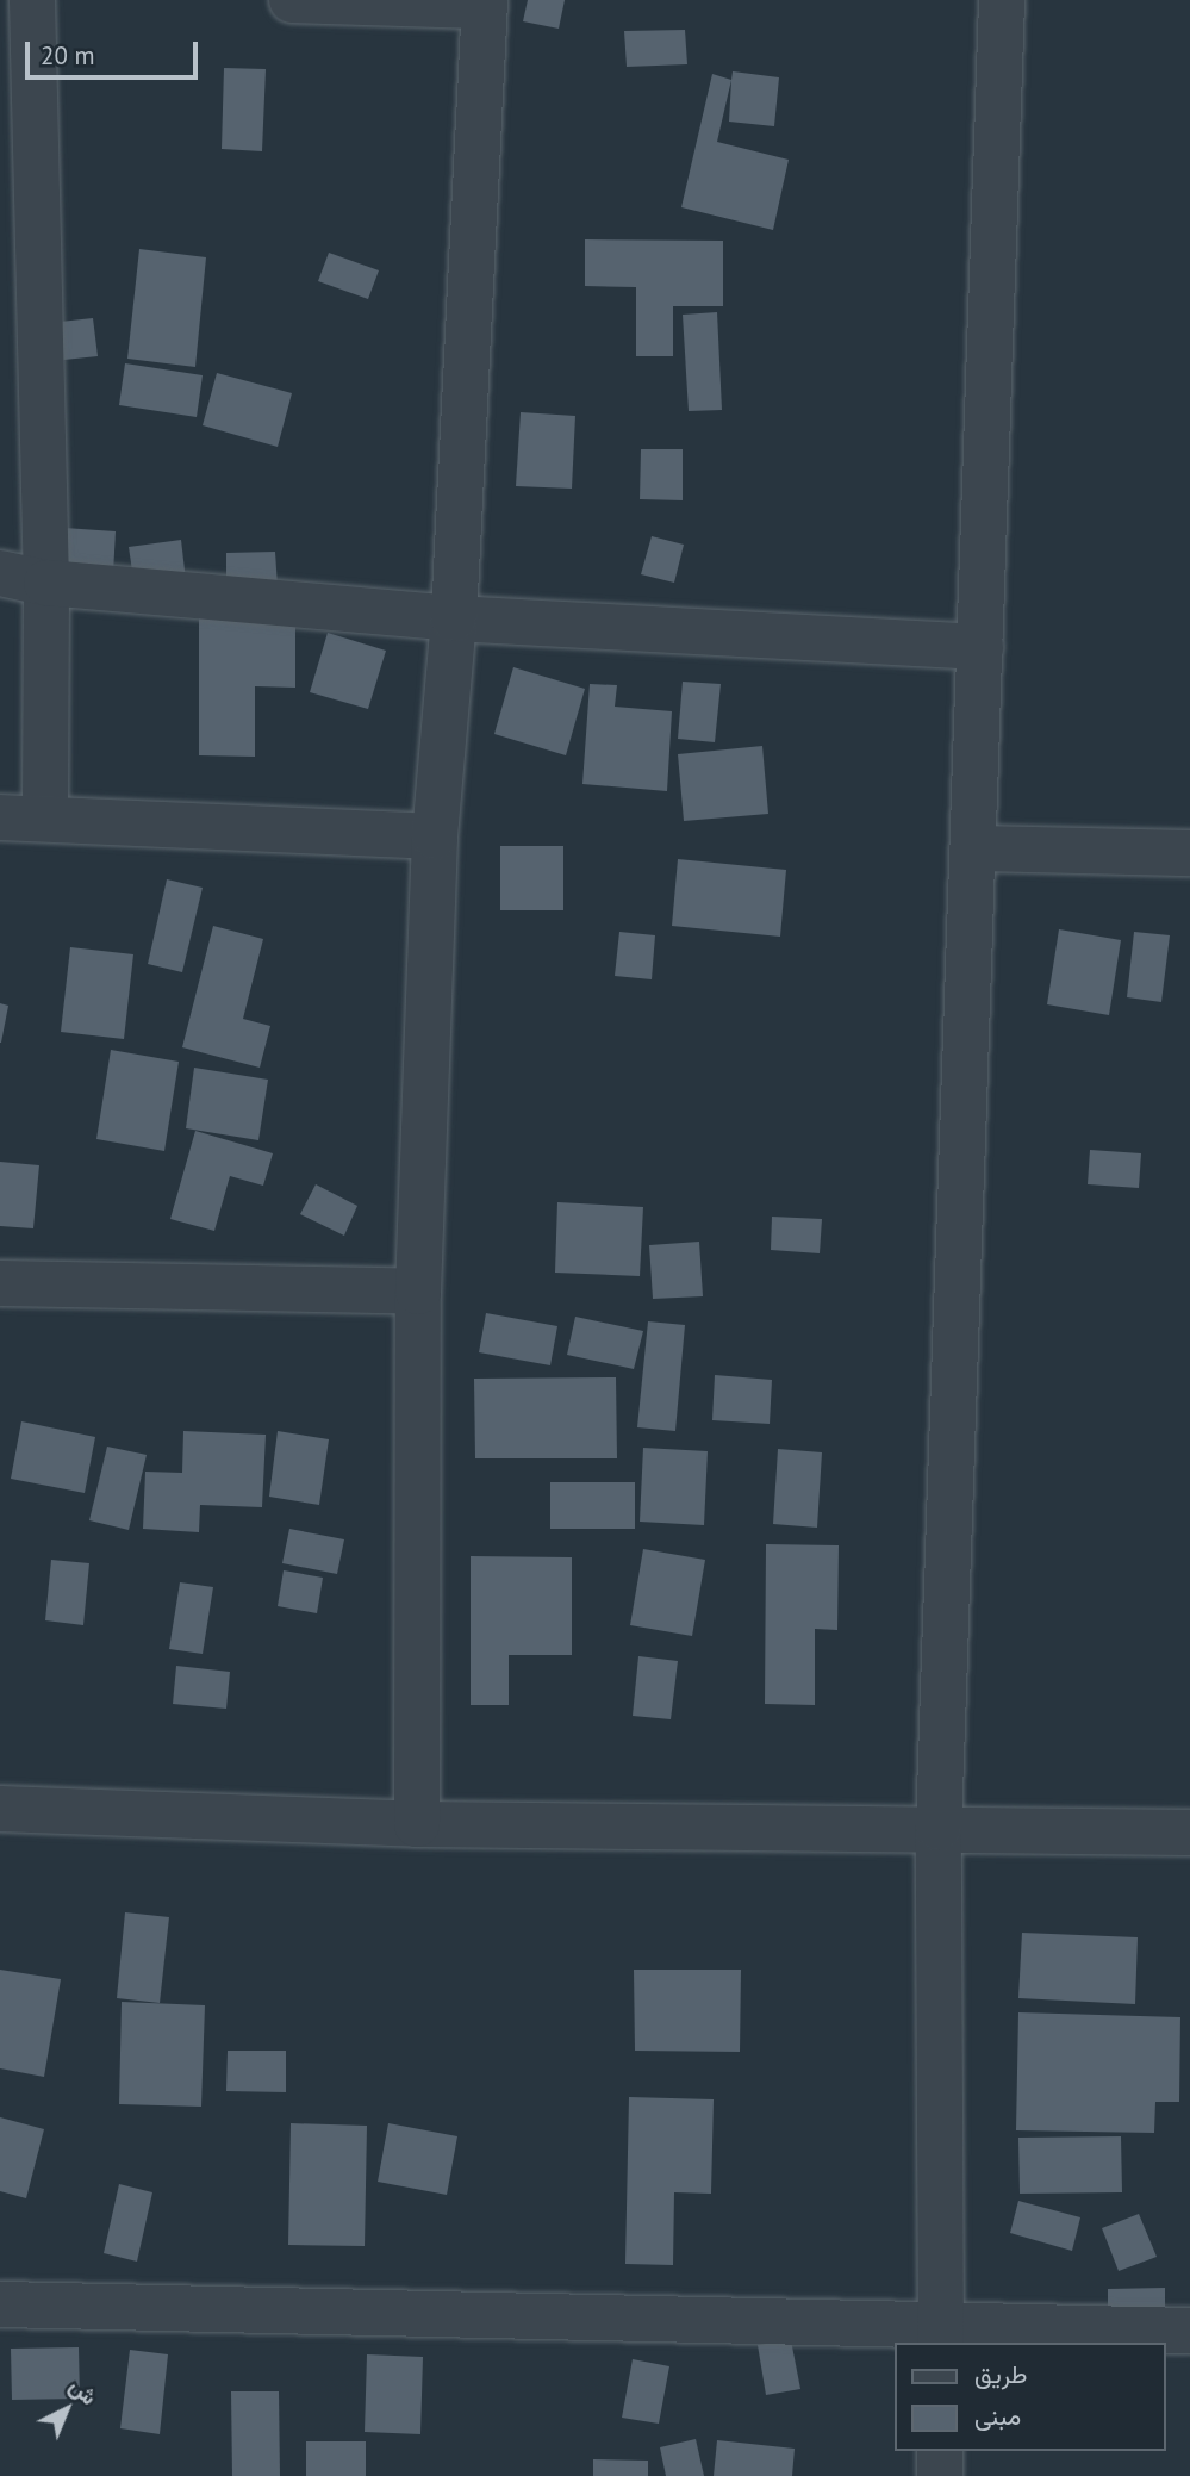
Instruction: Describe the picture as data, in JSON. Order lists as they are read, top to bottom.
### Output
{
  "legend": ["طريق", "مبنى"],
  "scale_bar": "20 m",
  "north": "top right"
}
